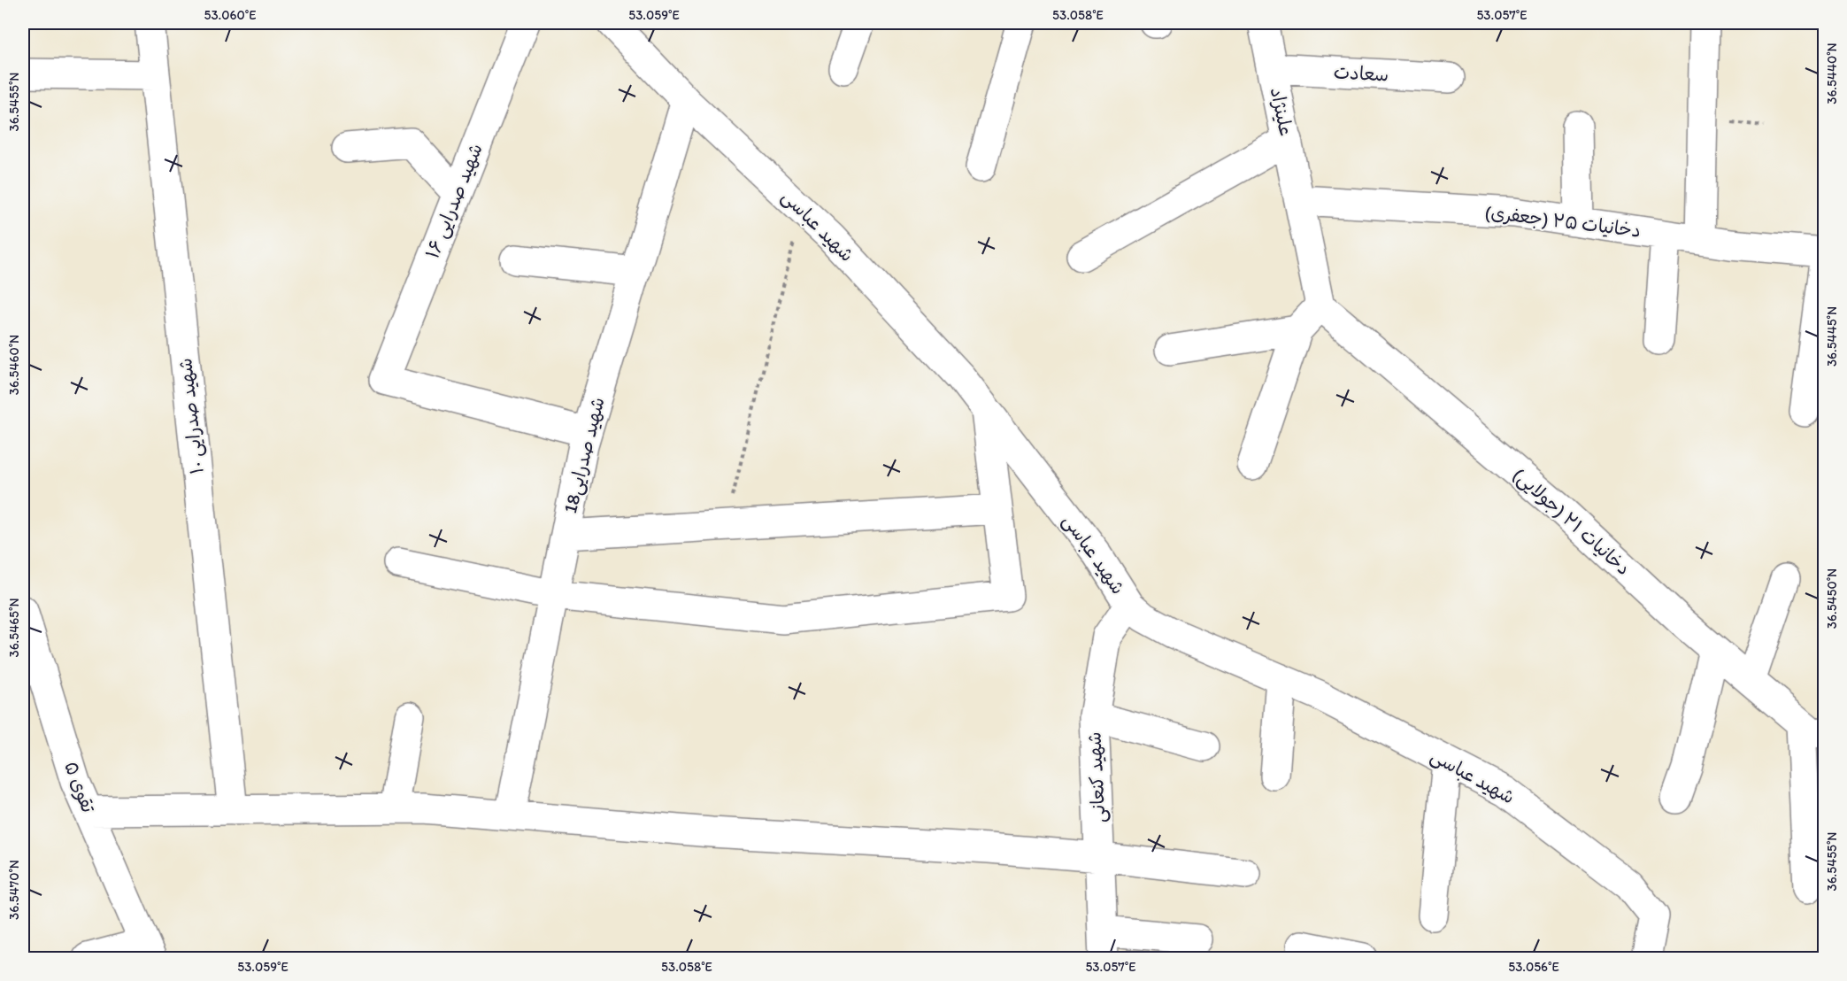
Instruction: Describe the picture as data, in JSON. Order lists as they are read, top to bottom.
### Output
{
  "streets": {
    "street": [
      "سعادت",
      "علینژاد",
      "شهید صدرایی ۱۶",
      "دخانیات ۲۵ (جعفری)",
      "شهید عباسی",
      "شهید صدرایی ۱۰",
      "شهید صدرایی18",
      "دخانیات ۲۱ (جولایی)",
      "شهید کنعانی",
      "تقوی ۵"
    ]
  },
  "crossings": [
    ["سعادت", "علینژاد"],
    ["علینژاد", "دخانیات ۲۵ (جعفری)"],
    ["علینژاد", "دخانیات ۲۱ (جولایی)"],
    ["شهید صدرایی ۱۶", "شهید صدرایی18"],
    ["شهید عباسی", "شهید صدرایی18"],
    ["شهید عباسی", "شهید کنعانی"]
  ],
  "coordinates": [
    "53.060°E",
    "53.059°E",
    "53.058°E",
    "53.057°E",
    "36.5440°N",
    "36.5455°N",
    "36.5445°N",
    "36.5460°N",
    "36.5450°N",
    "36.5465°N",
    "36.5470°N",
    "53.056°E"
  ]
}
